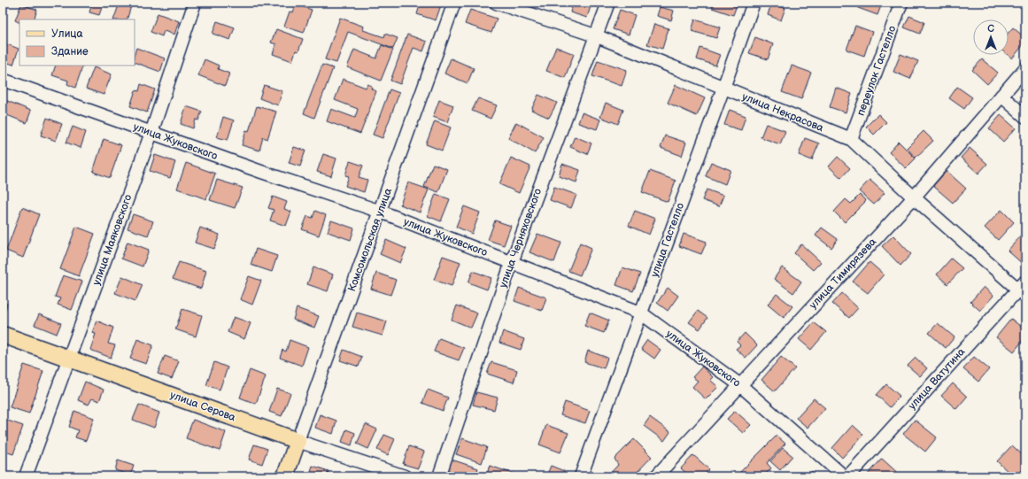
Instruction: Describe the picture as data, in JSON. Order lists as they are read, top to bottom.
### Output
{
  "streets": {
    "main road": ["Комсомольская улица", "улица Серова"],
    "street": [
      "переулок Гастелло",
      "улица Некрасова",
      "улица Жуковского",
      "улица Черняховского",
      "улица Маяковского",
      "улица Гастелло",
      "улица Тимирязева",
      "улица Ватутина"
    ]
  },
  "crossings": [
    ["переулок Гастелло", "улица Некрасова"],
    ["улица Некрасова", "улица Черняховского"],
    ["улица Некрасова", "улица Гастелло"],
    ["улица Некрасова", "улица Тимирязева"],
    ["улица Некрасова", "улица Ватутина"],
    ["улица Жуковского", "улица Черняховского"],
    ["улица Жуковского", "улица Маяковского"],
    ["улица Жуковского", "Комсомольская улица"],
    ["улица Жуковского", "улица Гастелло"],
    ["улица Жуковского", "улица Тимирязева"],
    ["улица Маяковского", "улица Серова"],
    ["Комсомольская улица", "улица Серова"]
  ],
  "legend": ["Улица", "Здание"],
  "north": "top"
}
